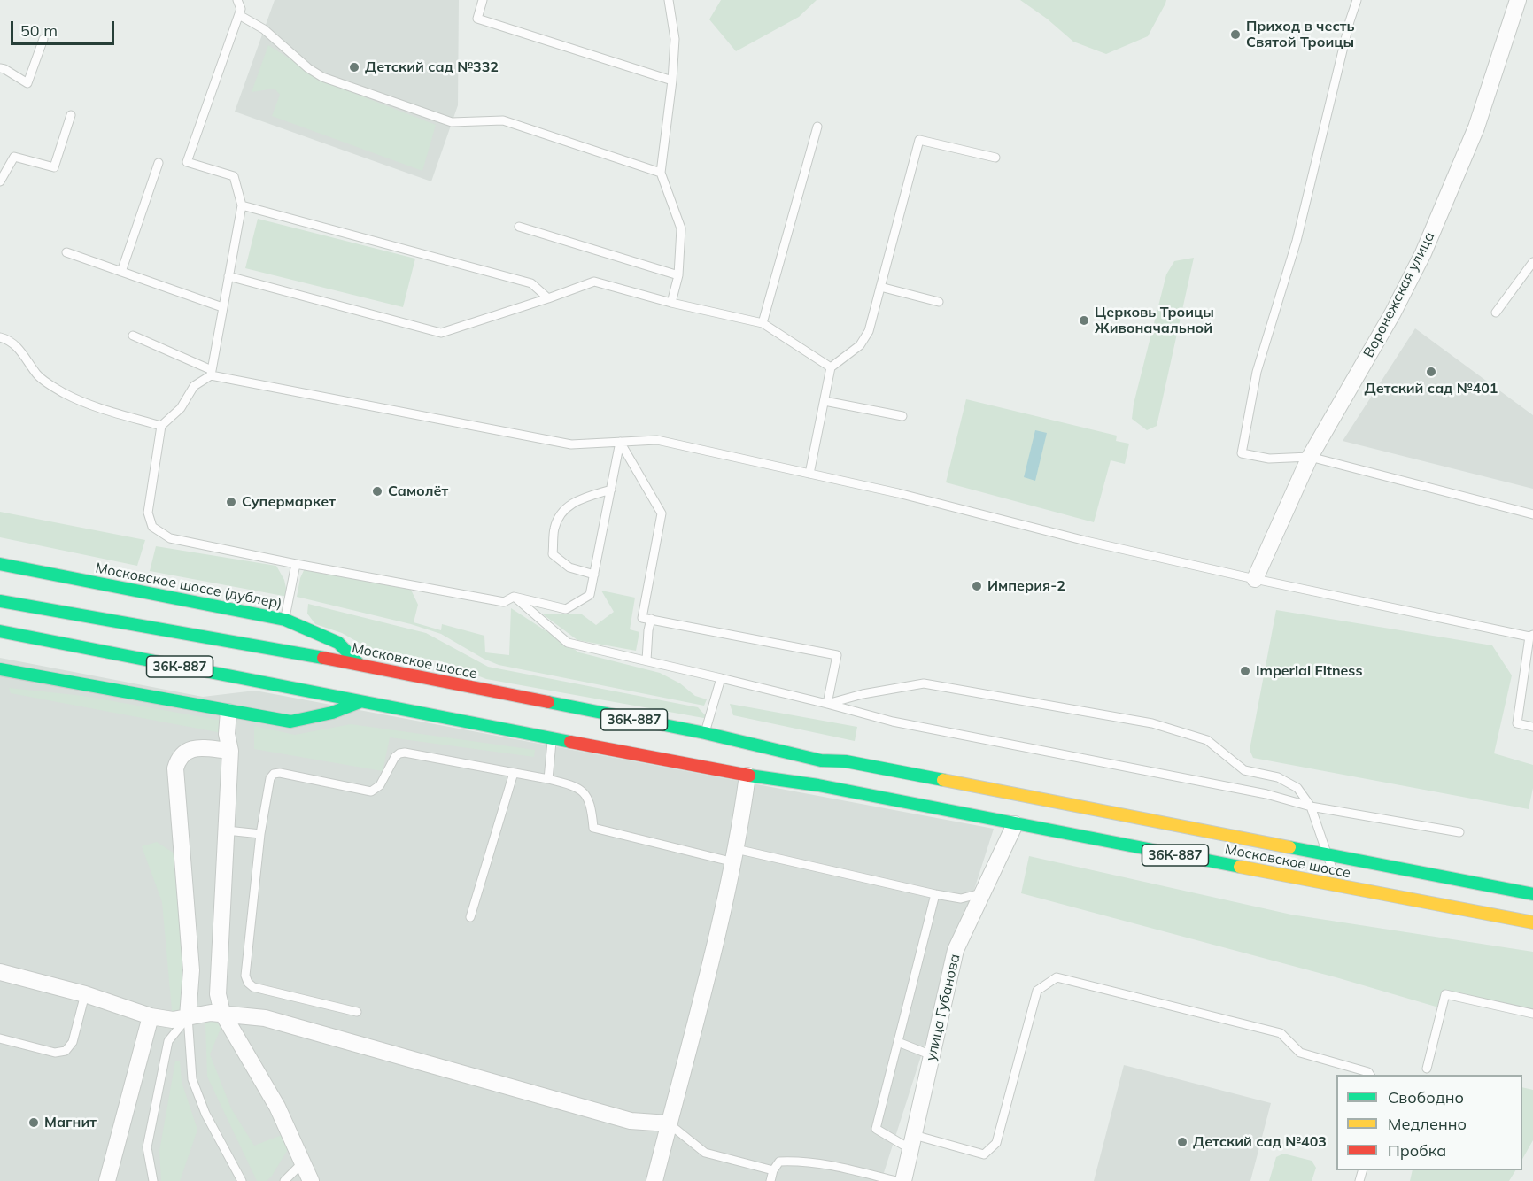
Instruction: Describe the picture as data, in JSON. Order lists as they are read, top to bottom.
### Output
{
  "streets": {
    "main road": ["Московское шоссе (дублер)", "Московское шоссе", "36К-887"],
    "street": ["Воронежская улица", "улица Губанова"]
  },
  "crossings": [
    ["Московское шоссе (дублер)", "Московское шоссе"],
    ["Московское шоссе", "улица Губанова"]
  ],
  "places": [
    "Приход в честь Святой Троицы",
    "Детский сад №332",
    "Церковь Троицы Живоначальной",
    "Детский сад №401",
    "Самолёт",
    "Супермаркет",
    "Империя-2",
    "Imperial Fitness",
    "Магнит",
    "Детский сад №403"
  ],
  "legend": ["Свободно", "Медленно", "Пробка"],
  "scale_bar": "50 m"
}
